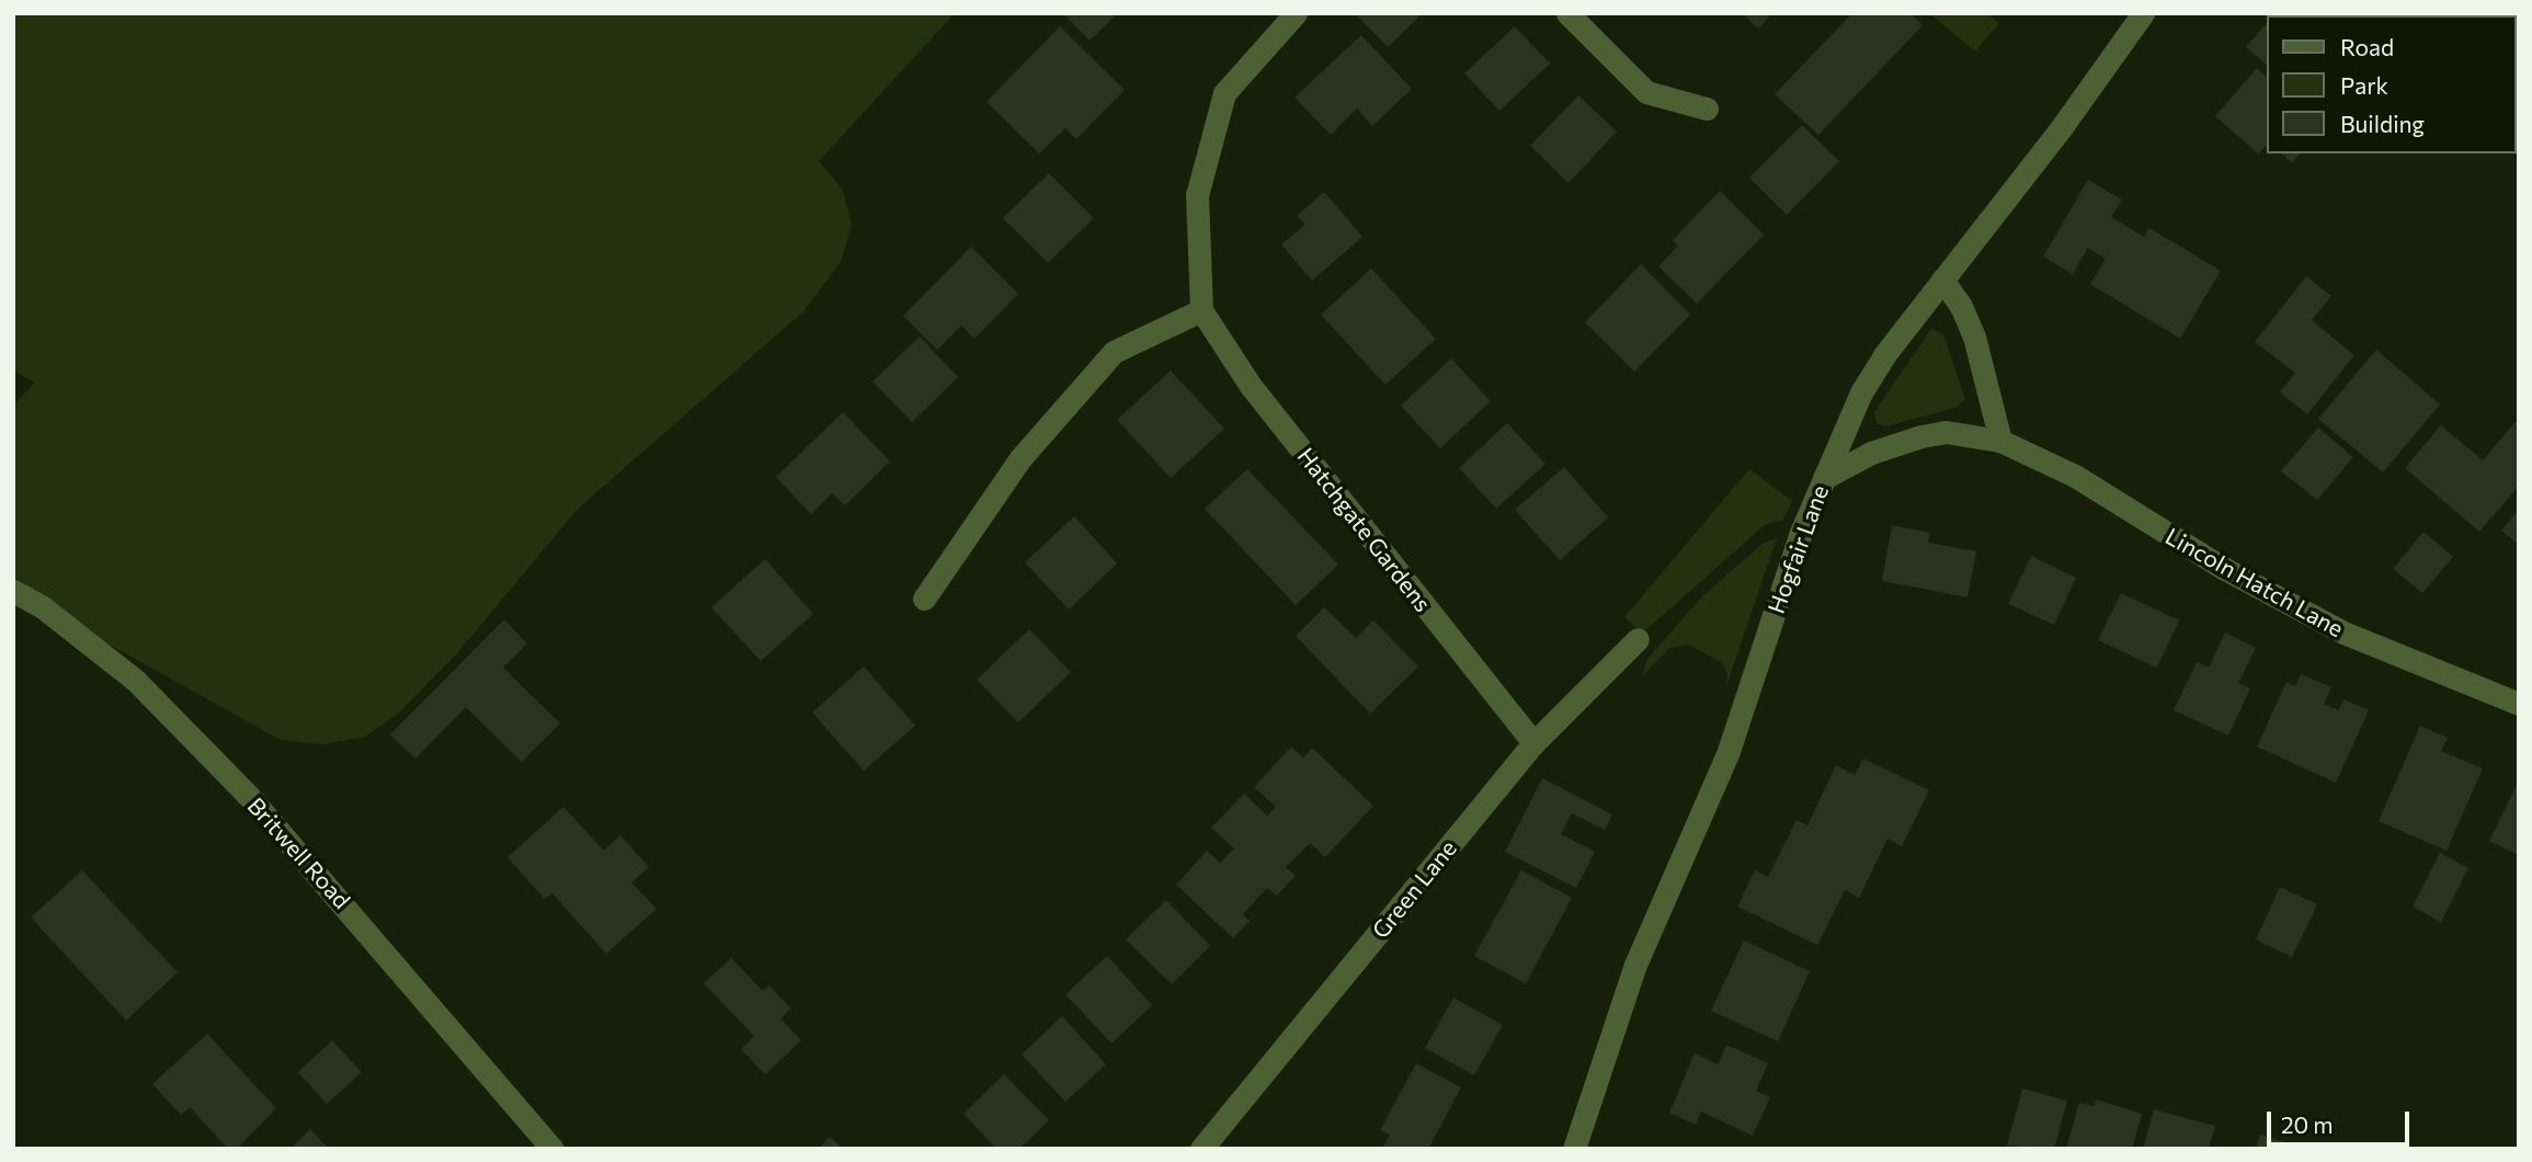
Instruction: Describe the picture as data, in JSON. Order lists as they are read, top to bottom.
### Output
{
  "streets": {
    "street": [
      "Hatchgate Gardens",
      "Hogfair Lane",
      "Lincoln Hatch Lane",
      "Britwell Road",
      "Green Lane"
    ]
  },
  "crossings": [
    ["Hatchgate Gardens", "Green Lane"],
    ["Hogfair Lane", "Lincoln Hatch Lane"]
  ],
  "legend": ["Road", "Park", "Building"],
  "scale_bar": "20 m"
}
